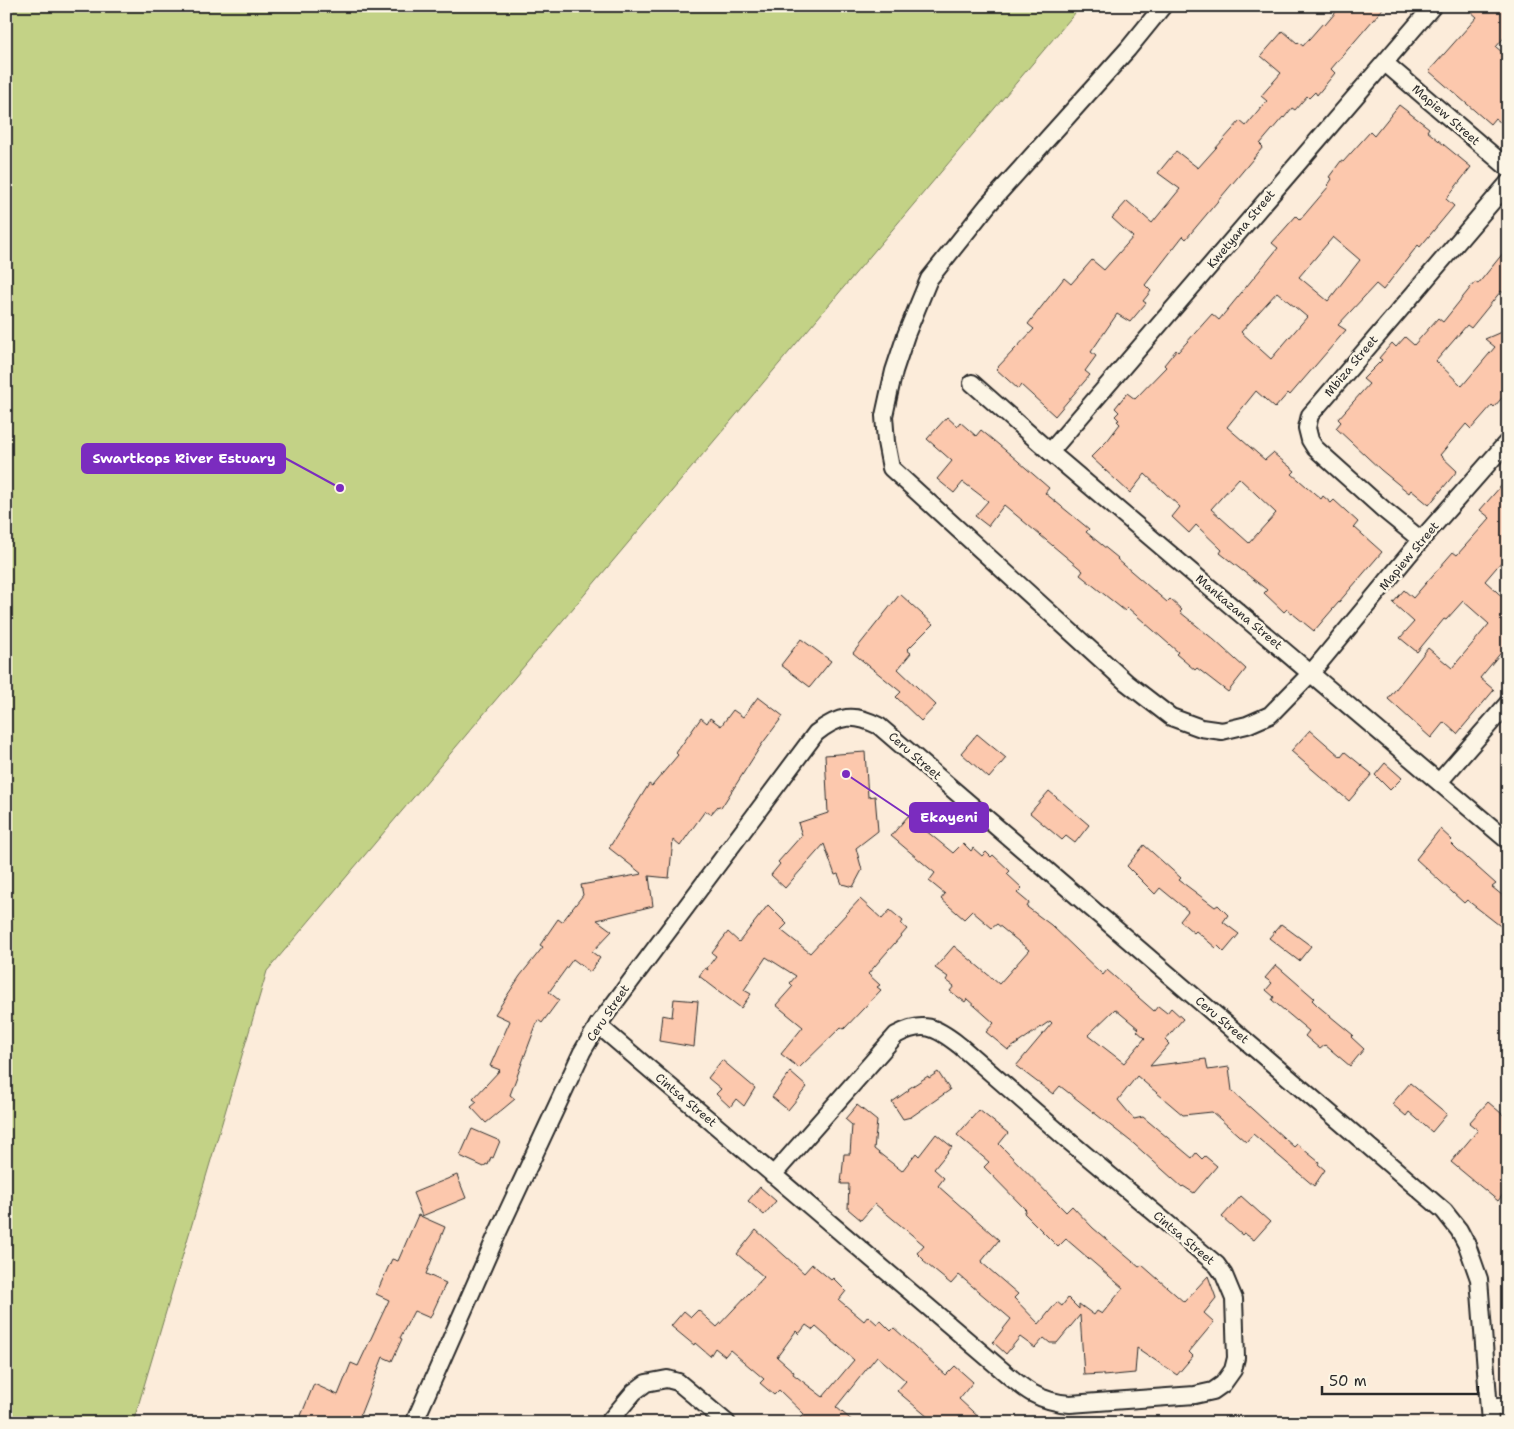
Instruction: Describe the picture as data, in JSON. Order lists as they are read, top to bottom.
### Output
{
  "streets": {
    "street": [
      "Mapiew Street",
      "Kwetyana Street",
      "Mbiza Street",
      "Mankazana Street",
      "Ceru Street",
      "Cintsa Street"
    ]
  },
  "crossings": [
    ["Mapiew Street", "Kwetyana Street"],
    ["Mapiew Street", "Mbiza Street"],
    ["Mapiew Street", "Mankazana Street"],
    ["Kwetyana Street", "Mankazana Street"],
    ["Ceru Street", "Cintsa Street"]
  ],
  "places": ["Swartkops River Estuary", "Ekayeni"],
  "scale_bar": "50 m"
}
